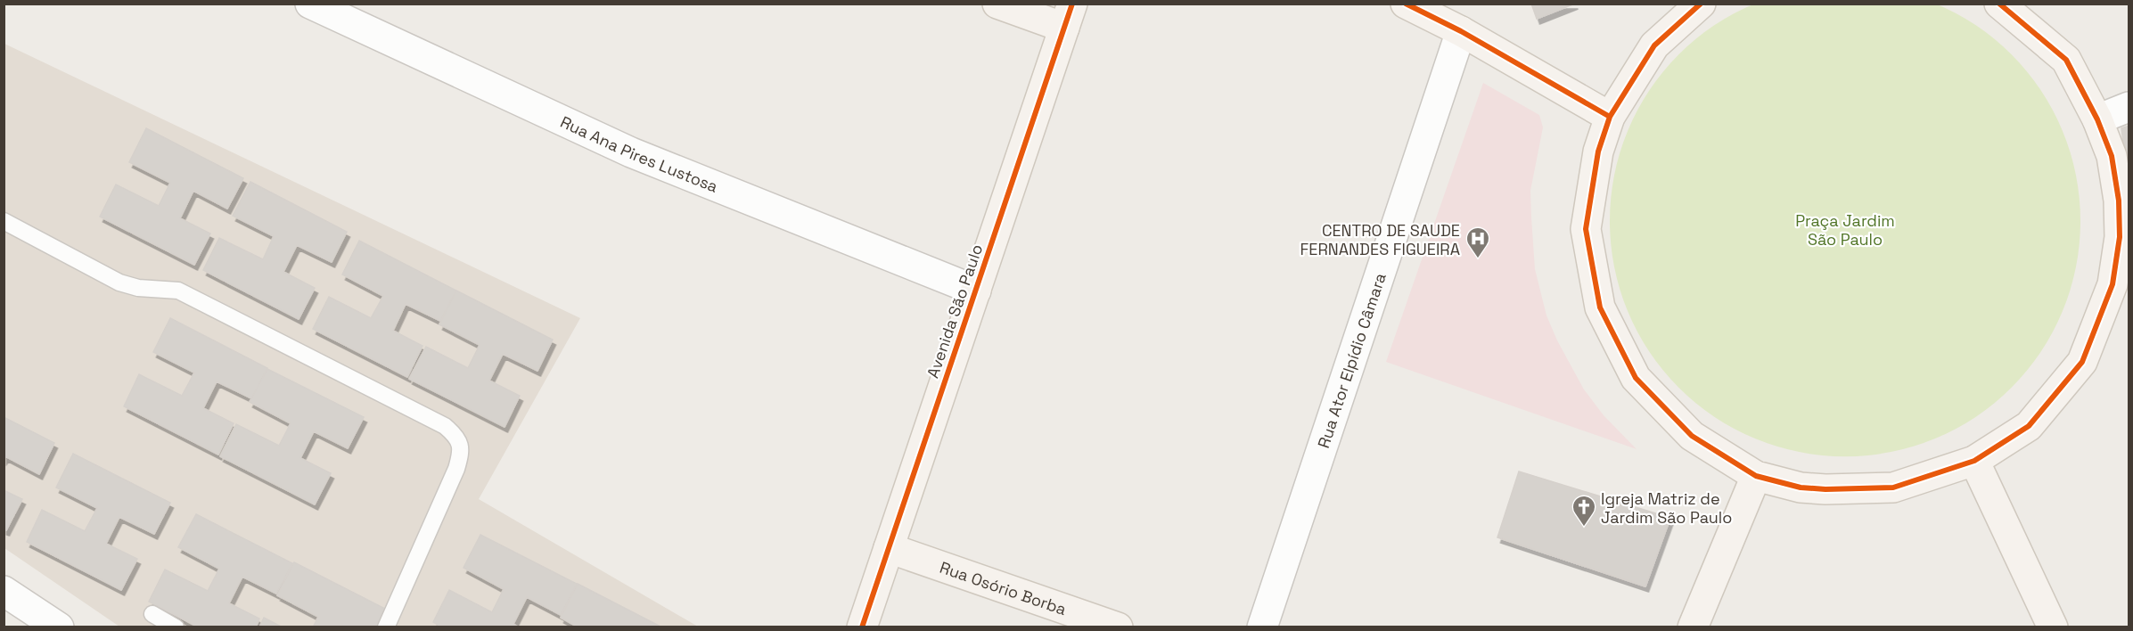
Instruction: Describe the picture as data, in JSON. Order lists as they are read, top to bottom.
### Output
{
  "streets": {
    "street": [
      "Rua Ana Pires Lustosa",
      "Avenida São Paulo",
      "Rua Ator Elpídio Câmara",
      "Rua Osório Borba"
    ]
  },
  "crossings": [
    ["Rua Ana Pires Lustosa", "Avenida São Paulo"],
    ["Avenida São Paulo", "Rua Osório Borba"]
  ],
  "parks": ["Praça Jardim São Paulo"],
  "places": {
    "hospital": ["CENTRO DE SAUDE FERNANDES FIGUEIRA"],
    "church": ["Igreja Matriz de Jardim São Paulo"]
  }
}
